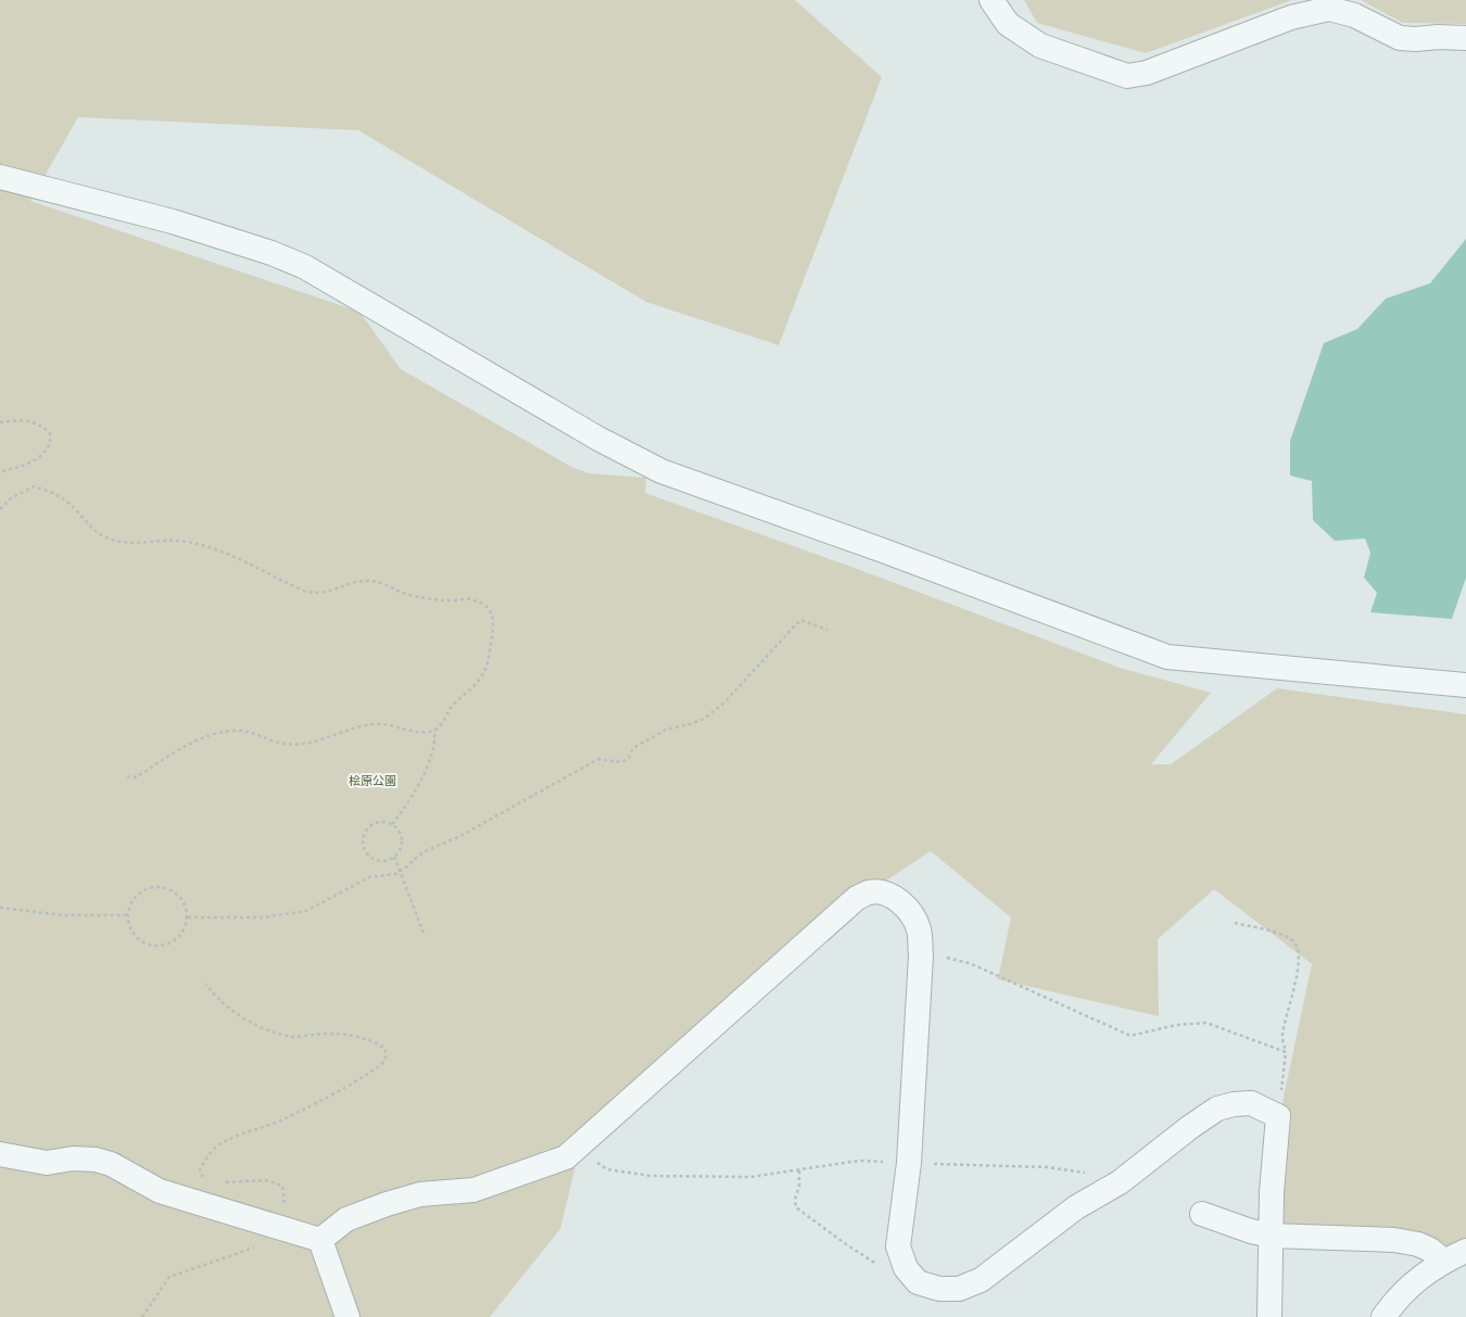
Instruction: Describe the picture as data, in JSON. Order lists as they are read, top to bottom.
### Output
{
  "parks": ["桧原公園"]
}
